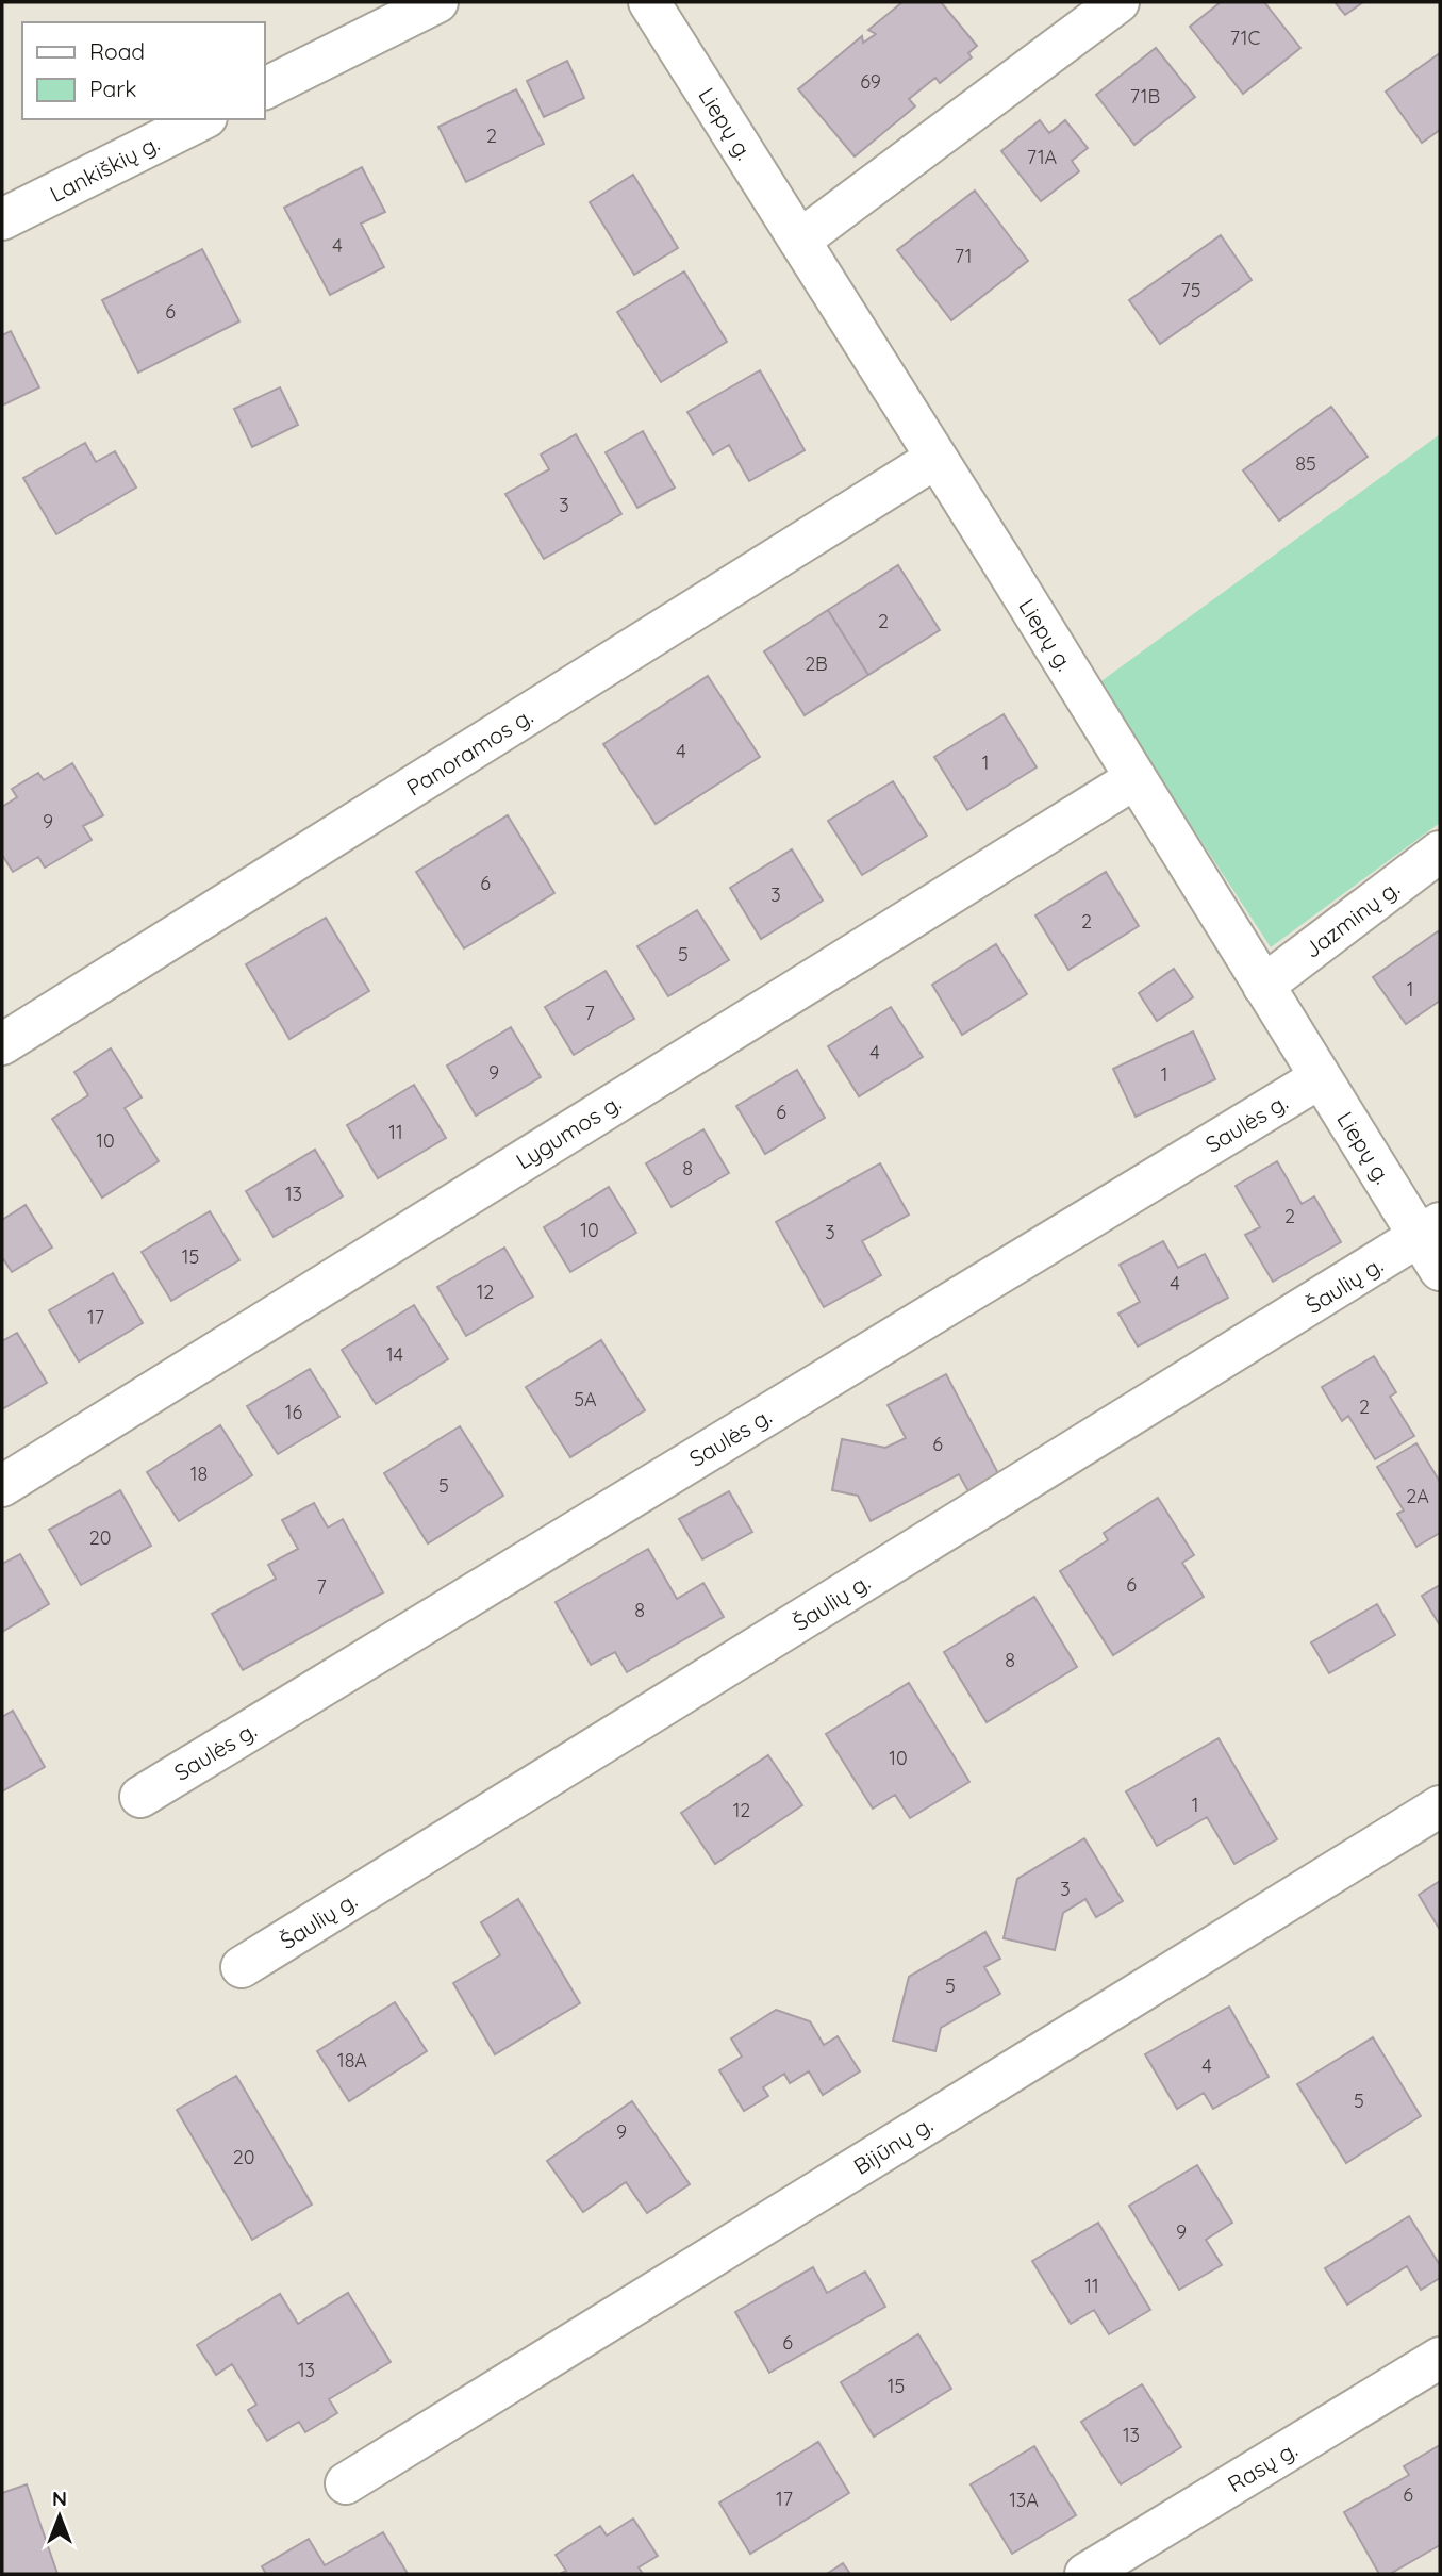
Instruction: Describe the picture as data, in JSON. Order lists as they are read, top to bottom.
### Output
{
  "streets": {
    "street": [
      "Liepų g.",
      "Lankiškių g.",
      "Panoramos g.",
      "Jazminų g.",
      "Saulės g.",
      "Lygumos g.",
      "Šaulių g.",
      "Bijūnų g.",
      "Rasų g."
    ]
  },
  "crossings": [
    ["Liepų g.", "Panoramos g."],
    ["Liepų g.", "Jazminų g."],
    ["Liepų g.", "Saulės g."],
    ["Liepų g.", "Lygumos g."],
    ["Liepų g.", "Šaulių g."]
  ],
  "house_numbers": [
    "71C",
    "69",
    "71B",
    "2",
    "71A",
    "4",
    "71",
    "75",
    "6",
    "85",
    "3",
    "2",
    "2B",
    "4",
    "1",
    "9",
    "6",
    "3",
    "2",
    "5",
    "1",
    "7",
    "4",
    "9",
    "1",
    "6",
    "11",
    "10",
    "8",
    "13",
    "2",
    "10",
    "3",
    "15",
    "4",
    "12",
    "17",
    "14",
    "5A",
    "2",
    "16",
    "6",
    "18",
    "5",
    "2A",
    "20",
    "6",
    "7",
    "8",
    "8",
    "10",
    "1",
    "12",
    "3",
    "5",
    "18A",
    "4",
    "5",
    "9",
    "20",
    "9",
    "11",
    "6",
    "13",
    "15",
    "13",
    "6",
    "17",
    "13A"
  ],
  "legend": ["Road", "Park"],
  "north": "top"
}
